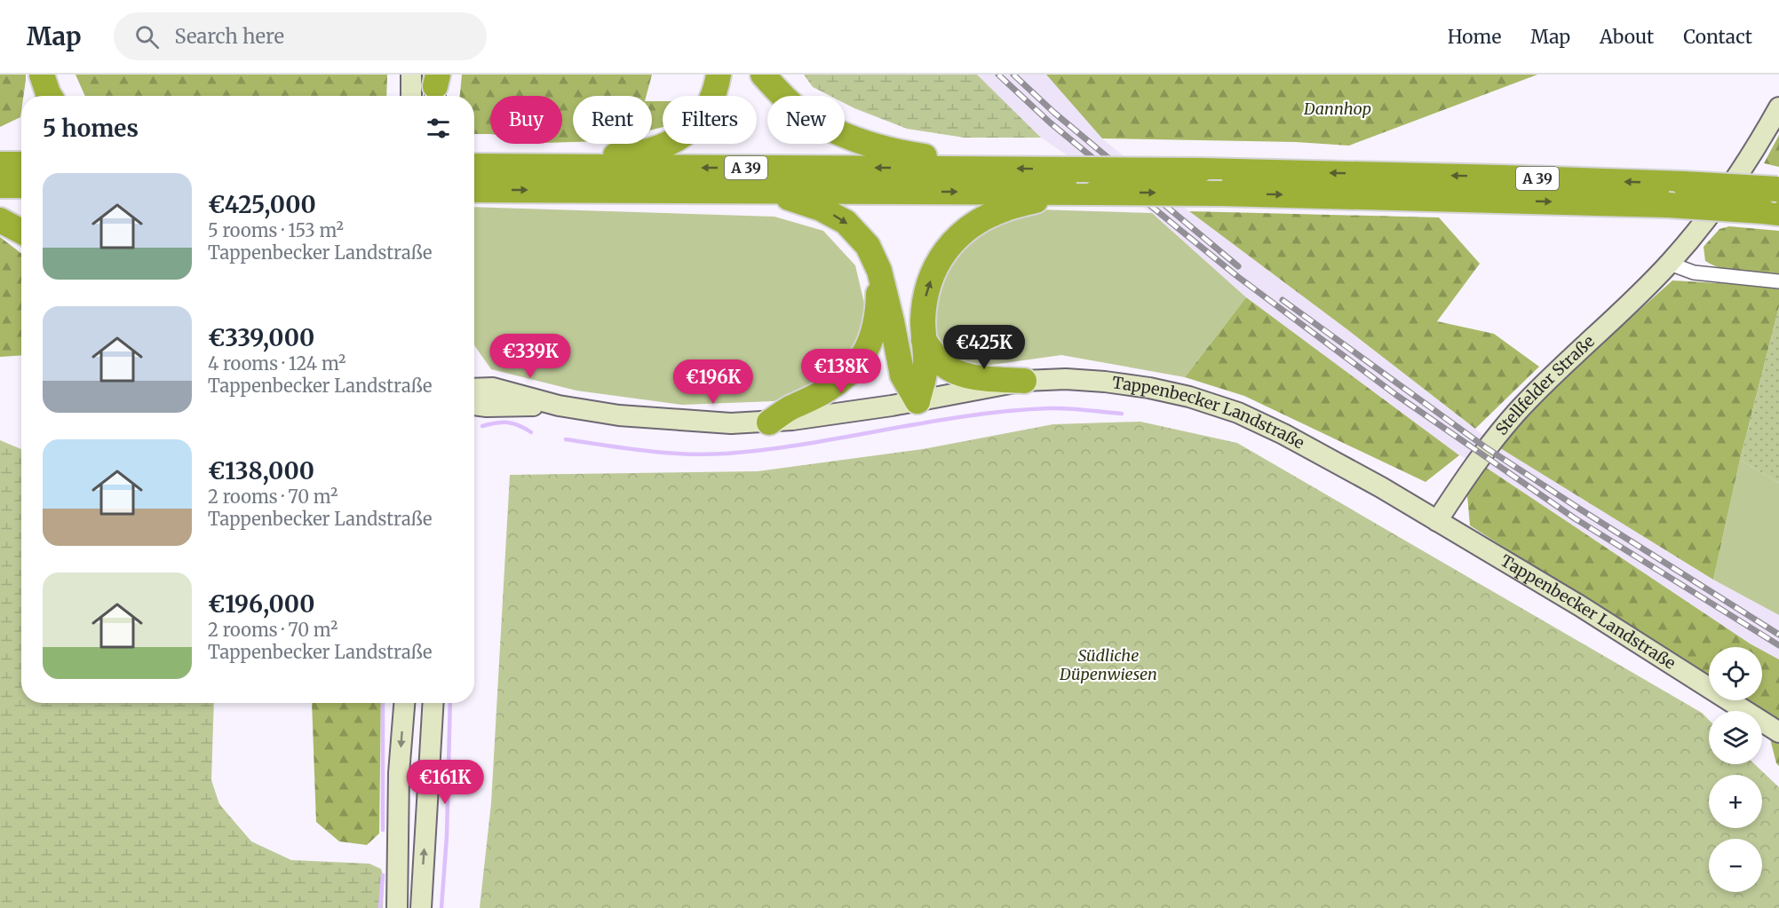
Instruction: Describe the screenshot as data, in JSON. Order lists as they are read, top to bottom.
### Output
{
  "streets": {
    "highway": ["A 39"],
    "street": ["Stellfelder Straße", "Tappenbecker Landstraße"]
  },
  "crossings": [
    ["Stellfelder Straße", "Tappenbecker Landstraße"]
  ],
  "parks": ["Dannhop", "Südliche Düpenwiesen"],
  "page": {
    "header": "Map",
    "search": "Search here",
    "nav": [
      "Home",
      "Map",
      "About",
      "Contact"
    ],
    "chip": [
      "Buy",
      "Rent",
      "Filters",
      "New"
    ],
    "heading": "5 homes",
    "list": [
      {
        "name": "€425,000",
        "note": "5 rooms · 153 m² · Tappenbecker Landstraße"
      },
      {
        "name": "€339,000",
        "note": "4 rooms · 124 m² · Tappenbecker Landstraße"
      },
      {
        "name": "€138,000",
        "note": "2 rooms · 70 m² · Tappenbecker Landstraße"
      },
      {
        "name": "€196,000",
        "note": "2 rooms · 70 m² · Tappenbecker Landstraße"
      }
    ],
    "price": [
      "€425K",
      "€339K",
      "€138K",
      "€196K",
      "€161K"
    ],
    "map_buttons": ["+", "−"]
  }
}
